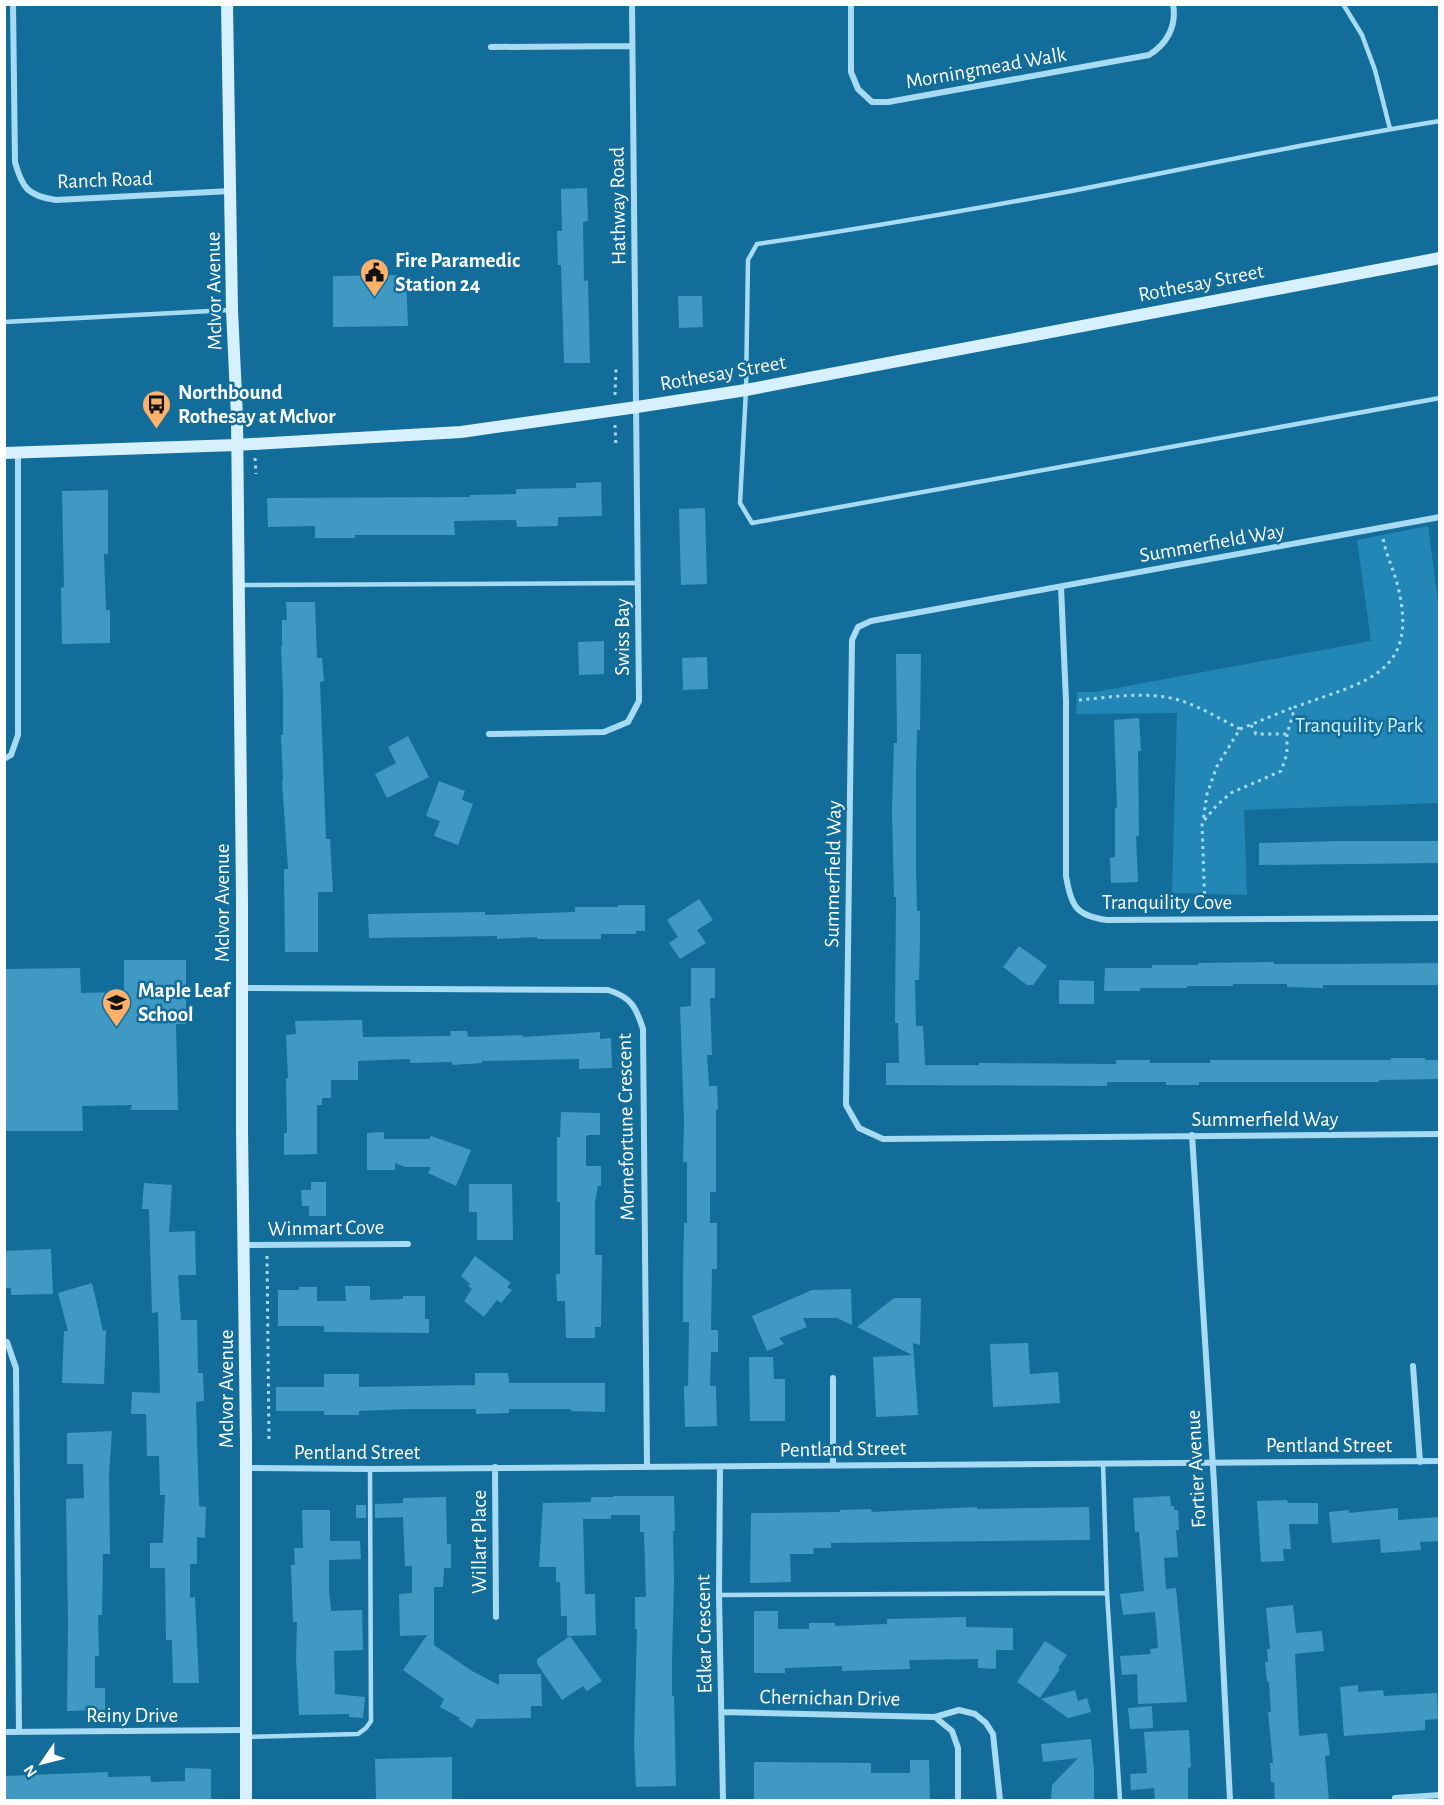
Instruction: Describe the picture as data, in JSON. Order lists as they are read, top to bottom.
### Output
{
  "streets": {
    "street": [
      "Morningmead Walk",
      "Ranch Road",
      "Hathway Road",
      "Rothesay Street",
      "McIvor Avenue",
      "Summerfield Way",
      "Swiss Bay",
      "Tranquility Cove",
      "Mornefortune Crescent",
      "Winmart Cove",
      "Pentland Street",
      "Fortier Avenue",
      "Willart Place",
      "Edkar Crescent",
      "Chernichan Drive",
      "Reiny Drive"
    ]
  },
  "crossings": [
    ["Ranch Road", "McIvor Avenue"],
    ["Hathway Road", "Rothesay Street"],
    ["Hathway Road", "Swiss Bay"],
    ["Rothesay Street", "McIvor Avenue"],
    ["Rothesay Street", "Swiss Bay"],
    ["McIvor Avenue", "Mornefortune Crescent"],
    ["McIvor Avenue", "Winmart Cove"],
    ["McIvor Avenue", "Pentland Street"],
    ["McIvor Avenue", "Reiny Drive"],
    ["Summerfield Way", "Tranquility Cove"],
    ["Summerfield Way", "Fortier Avenue"],
    ["Mornefortune Crescent", "Pentland Street"],
    ["Pentland Street", "Fortier Avenue"],
    ["Pentland Street", "Willart Place"],
    ["Pentland Street", "Edkar Crescent"],
    ["Edkar Crescent", "Chernichan Drive"]
  ],
  "parks": ["Tranquility Park"],
  "places": {
    "public building": ["Fire Paramedic Station 24"],
    "bus stop": ["Northbound Rothesay at McIvor"],
    "school or university": ["Maple Leaf School"]
  },
  "north": "bottom left"
}
